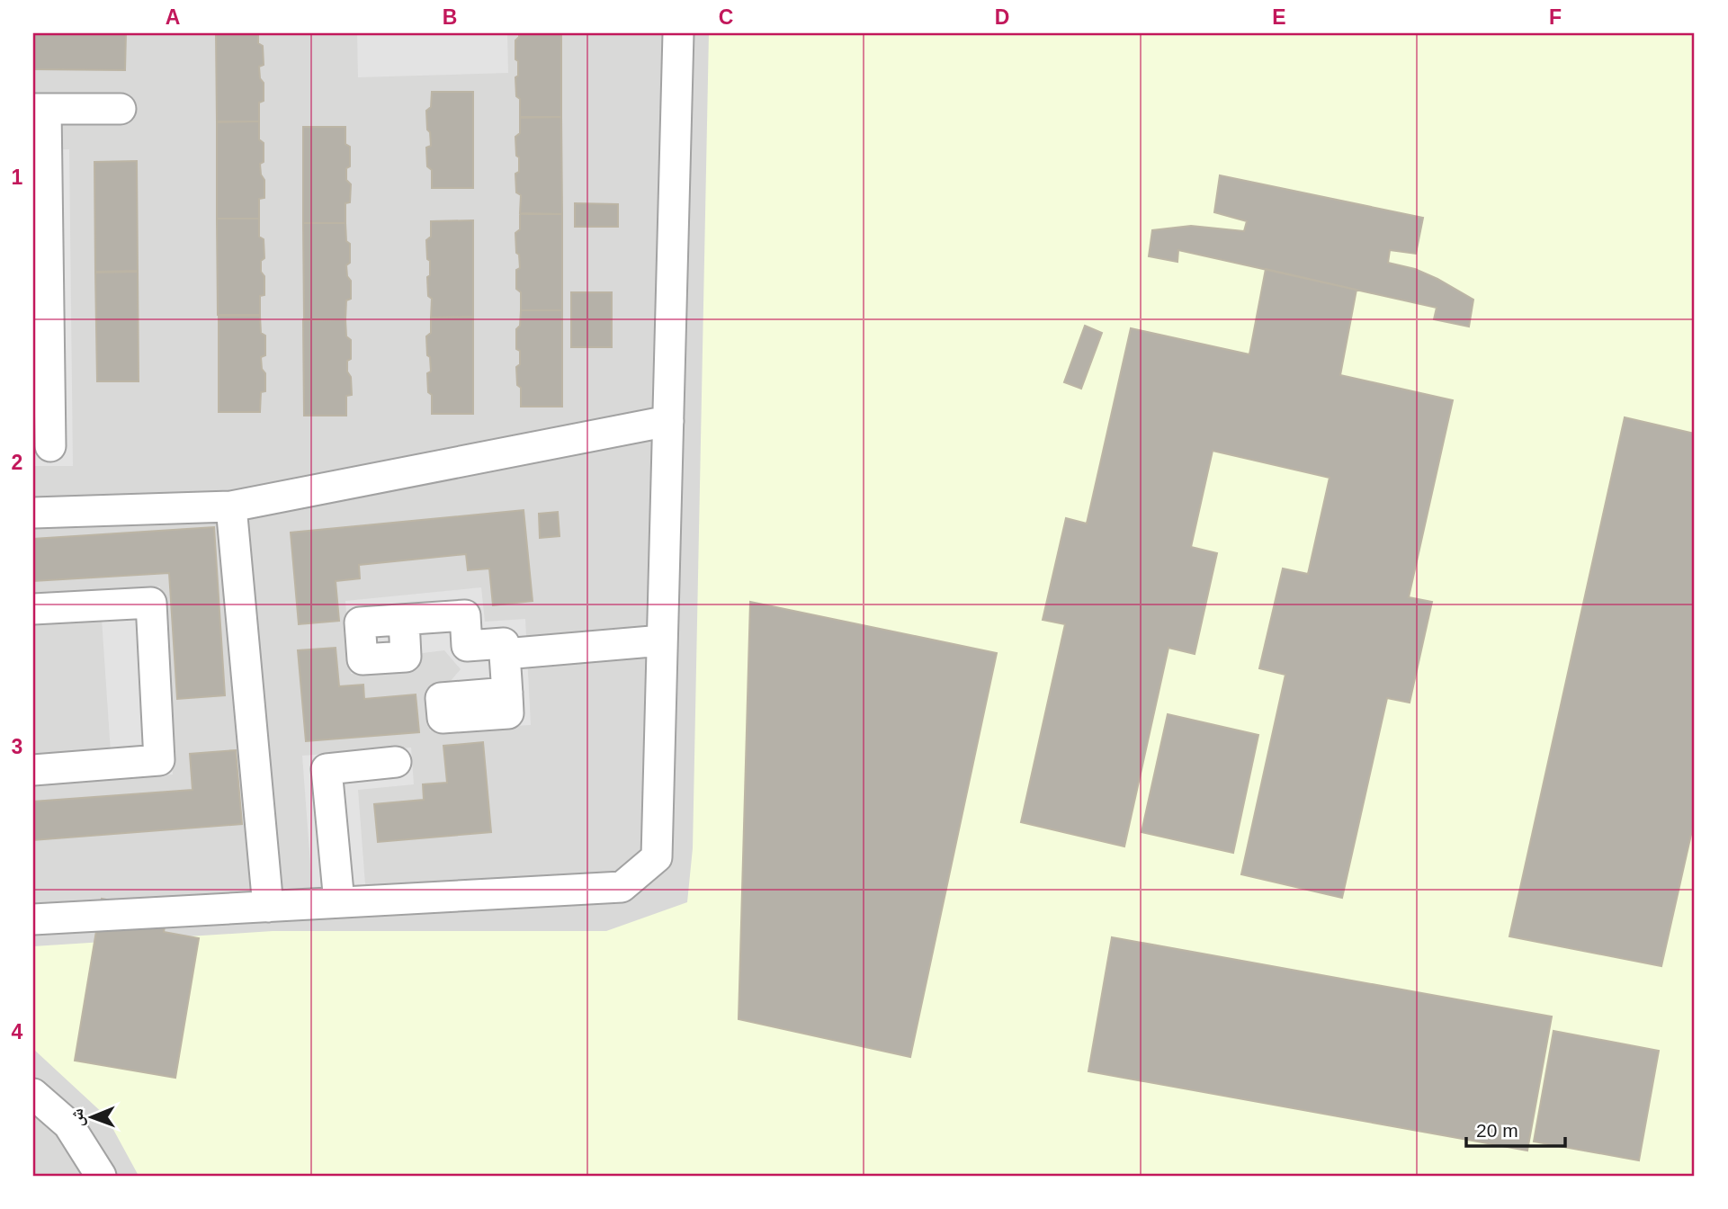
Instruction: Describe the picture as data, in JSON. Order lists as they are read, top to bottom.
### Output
{
  "scale_bar": "20 m",
  "north": "left",
  "grid": {
    "columns": [
      "A",
      "B",
      "C",
      "D",
      "E",
      "F"
    ],
    "rows": [
      "1",
      "2",
      "3",
      "4"
    ]
  }
}
